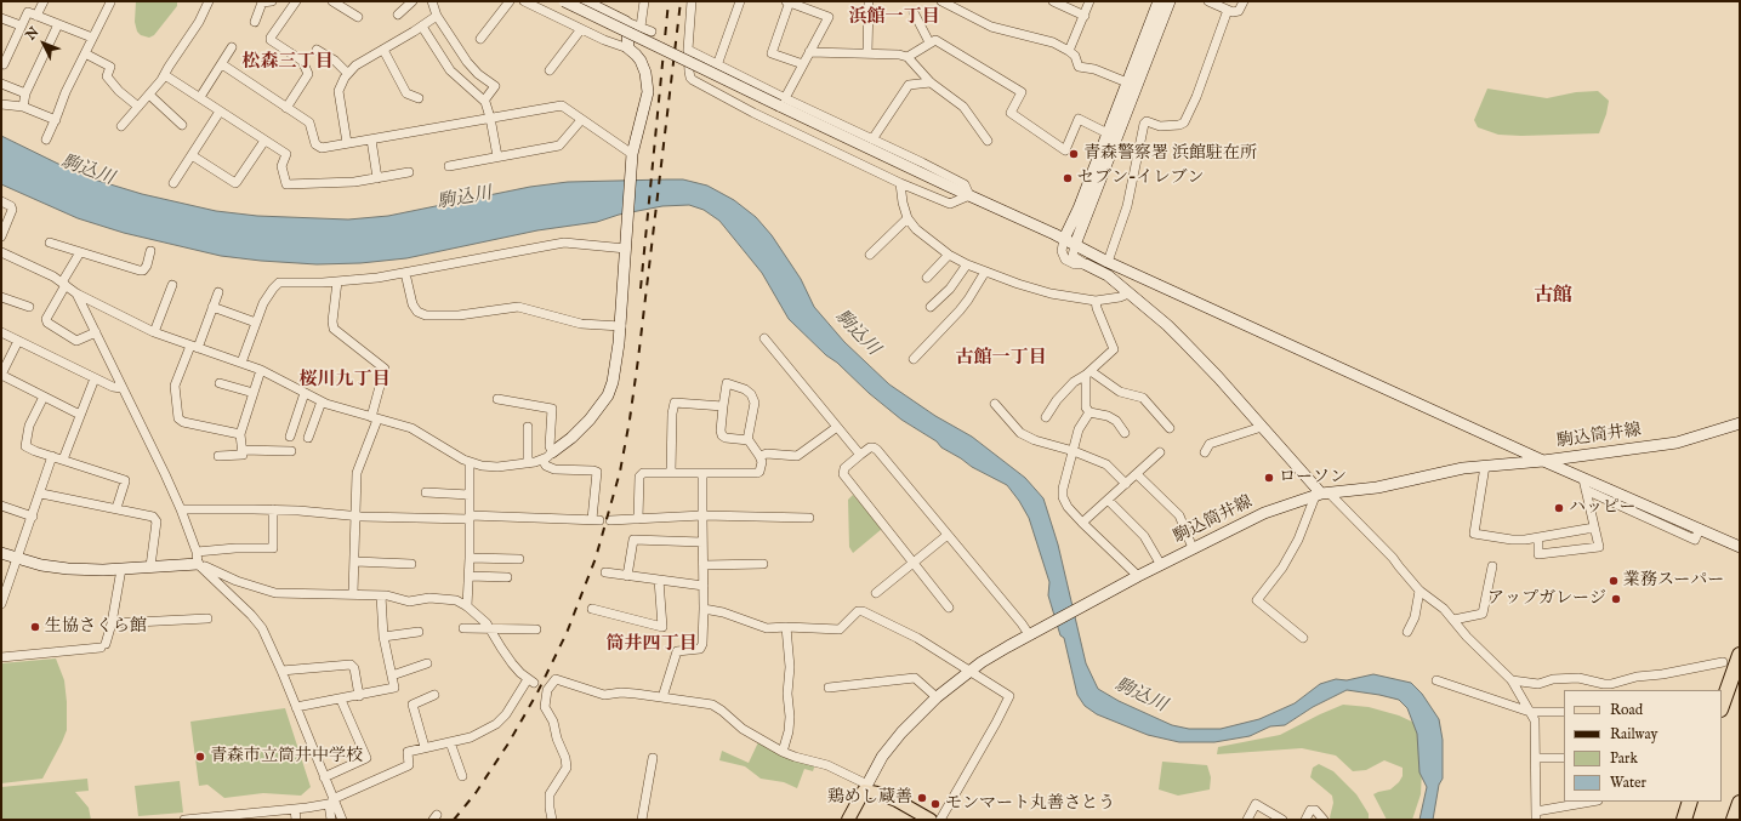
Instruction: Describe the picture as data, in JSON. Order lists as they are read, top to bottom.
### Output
{
  "streets": {
    "street": ["駒込筒井線"]
  },
  "districts": [
    "浜館一丁目",
    "松森三丁目",
    "古館",
    "古館一丁目",
    "桜川九丁目",
    "筒井四丁目"
  ],
  "water": ["駒込川"],
  "places": [
    "青森警察署 浜館駐在所",
    "セブン-イレブン",
    "ローソン",
    "ハッピー",
    "業務スーパー",
    "アップガレージ",
    "生協さくら館",
    "青森市立筒井中学校",
    "鶏めし蔵善",
    "モンマート丸善さとう"
  ],
  "legend": [
    "Road",
    "Railway",
    "Park",
    "Water"
  ],
  "north": "top left"
}
